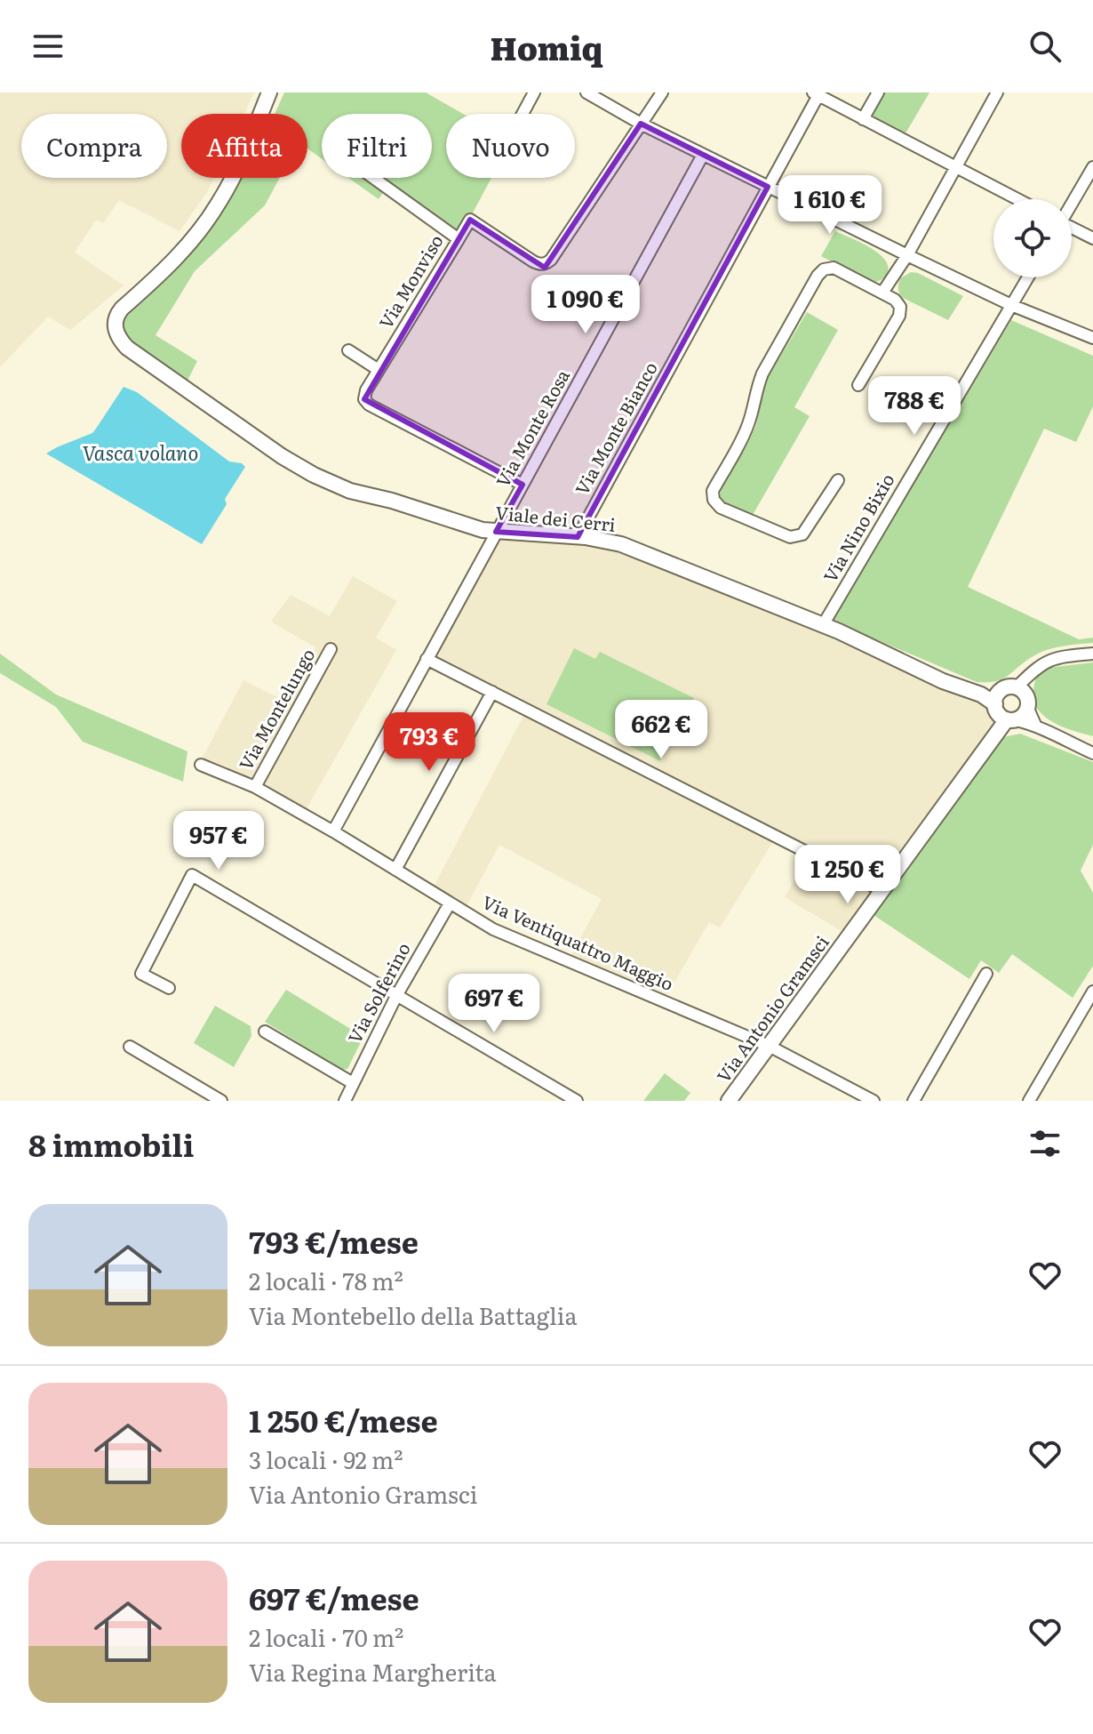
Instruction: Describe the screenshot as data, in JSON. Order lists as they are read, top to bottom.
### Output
{
  "streets": {
    "street": [
      "Via Monviso",
      "Via Monte Rosa",
      "Via Monte Bianco",
      "Viale dei Cerri",
      "Via Nino Bixio",
      "Via Montelungo",
      "Via Ventiquattro Maggio",
      "Via Solferino",
      "Via Antonio Gramsci"
    ]
  },
  "crossings": [
    ["Via Monviso", "Via Monte Rosa"],
    ["Via Monte Rosa", "Viale dei Cerri"],
    ["Via Monte Rosa", "Via Ventiquattro Maggio"],
    ["Via Monte Bianco", "Viale dei Cerri"],
    ["Viale dei Cerri", "Via Nino Bixio"],
    ["Viale dei Cerri", "Via Antonio Gramsci"],
    ["Via Montelungo", "Via Ventiquattro Maggio"],
    ["Via Ventiquattro Maggio", "Via Solferino"],
    ["Via Ventiquattro Maggio", "Via Antonio Gramsci"]
  ],
  "water": ["Vasca volano"],
  "page": {
    "header": "Homiq",
    "chip": [
      "Compra",
      "Affitta",
      "Filtri",
      "Nuovo"
    ],
    "price": [
      "1 610 €",
      "1 090 €",
      "788 €",
      "662 €",
      "793 €",
      "957 €",
      "1 250 €",
      "697 €"
    ],
    "heading": "8 immobili",
    "list": [
      {
        "name": "793 €/mese",
        "note": "2 locali · 78 m² · Via Montebello della Battaglia"
      },
      {
        "name": "1 250 €/mese",
        "note": "3 locali · 92 m² · Via Antonio Gramsci"
      },
      {
        "name": "697 €/mese",
        "note": "2 locali · 70 m² · Via Regina Margherita"
      }
    ]
  }
}
